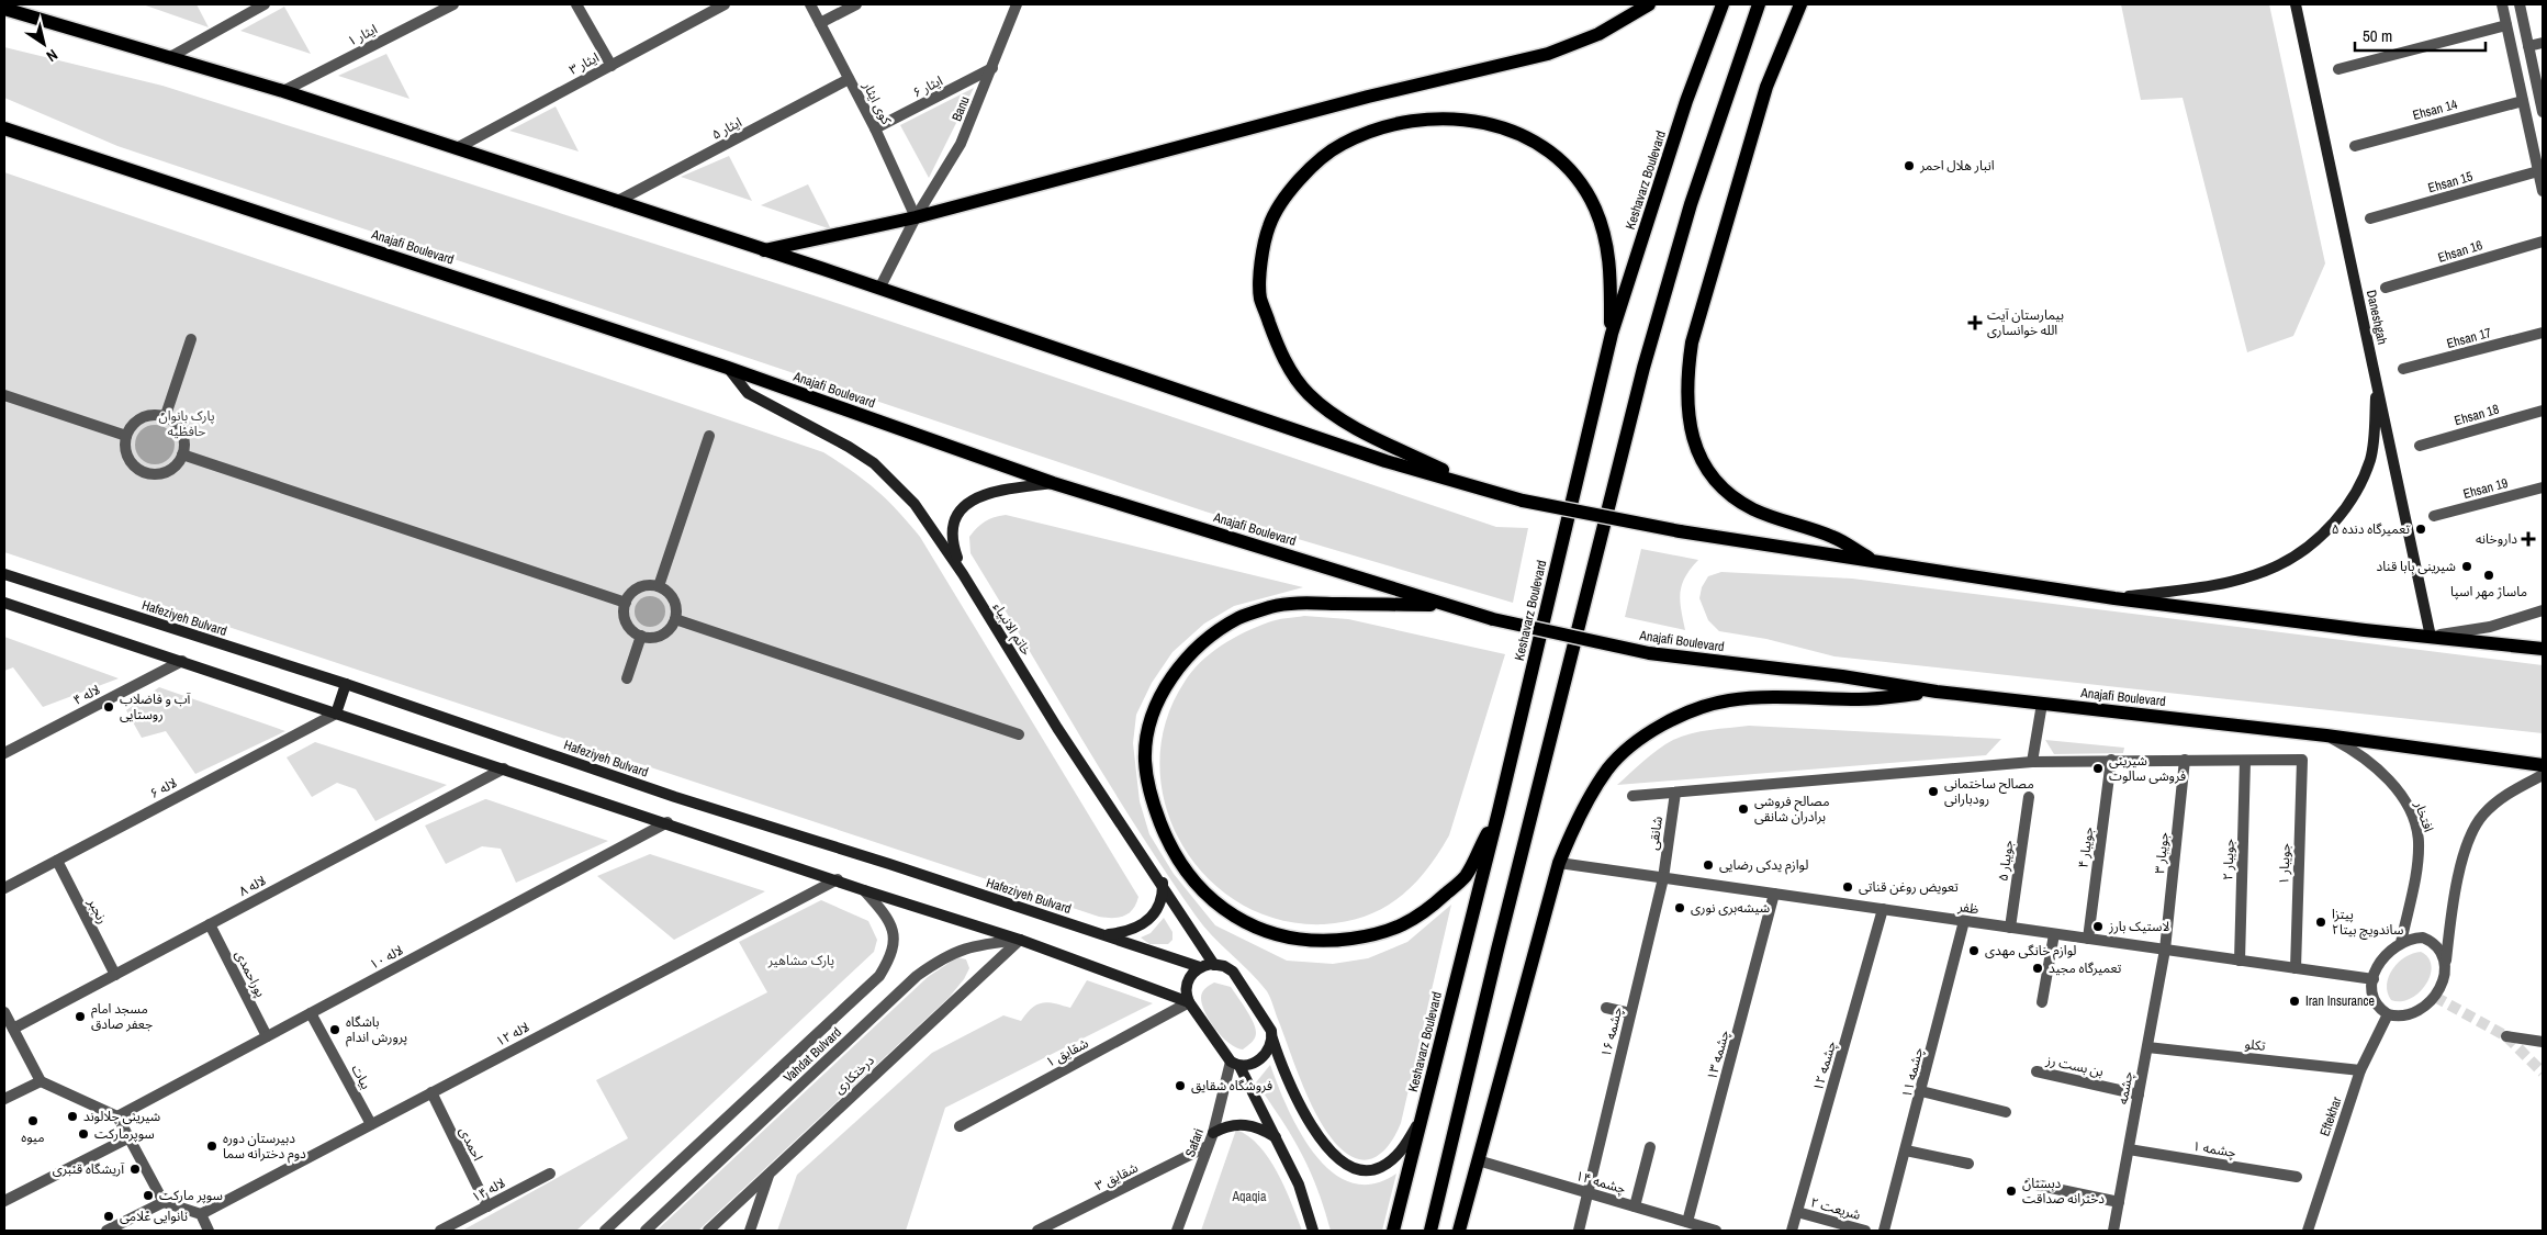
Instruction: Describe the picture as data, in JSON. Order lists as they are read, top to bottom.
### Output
{
  "streets": {
    "main road": [
      "Keshavarz Boulevard",
      "Anajafi Boulevard",
      "Daneshgah",
      "Hafeziyeh Bulvard",
      "خاتم الانبیاء"
    ],
    "street": [
      "ایثار ۱",
      "ایثار ۳",
      "ایثار ۶",
      "کوی ایثار",
      "Banu",
      "Ehsan 14",
      "ایثار ۵",
      "Ehsan 15",
      "Ehsan 16",
      "Ehsan 17",
      "Ehsan 18",
      "Ehsan 19",
      "لاله ۴",
      "لاله ۶",
      "افتخار",
      "شانقی",
      "جویبار ۴",
      "جویبار ۳",
      "جویبار ۲",
      "جویبار ۵",
      "جویبار ۱",
      "لاله ۸",
      "ظفر",
      "رنجبر",
      "لاله ۱۰",
      "پوراحمدی",
      "چشمه ۱۶",
      "لاله ۱۲",
      "تکلو",
      "شقایق ۱",
      "Vahdat Bulvard",
      "چشمه ۱۳",
      "چشمه ۱۲",
      "بن بست رز",
      "چشمه ۱۱",
      "درختکاری",
      "بیات",
      "چشمه",
      "Eftekhar",
      "Safari",
      "احمدی",
      "چشمه ۱",
      "شقایق ۳",
      "چشمه ۱۴",
      "لاله ۱۴",
      "شریعت ۲"
    ]
  },
  "crossings": [
    ["ایثار ۶", "کوی ایثار"],
    ["ایثار ۶", "Banu"],
    ["کوی ایثار", "Banu"],
    ["کوی ایثار", "ایثار ۵"],
    ["Anajafi Boulevard", "خاتم الانبیاء"],
    ["Anajafi Boulevard", "افتخار"],
    ["لاله ۶", "رنجبر"],
    ["افتخار", "ظفر"],
    ["افتخار", "Eftekhar"],
    ["شانقی", "ظفر"],
    ["شانقی", "چشمه ۱۶"],
    ["جویبار ۴", "ظفر"],
    ["جویبار ۳", "ظفر"],
    ["جویبار ۳", "چشمه"],
    ["جویبار ۲", "جویبار ۱"],
    ["جویبار ۲", "ظفر"],
    ["جویبار ۵", "ظفر"],
    ["جویبار ۱", "ظفر"],
    ["لاله ۸", "رنجبر"],
    ["لاله ۸", "پوراحمدی"],
    ["ظفر", "چشمه ۱۶"],
    ["ظفر", "چشمه ۱۳"],
    ["ظفر", "چشمه ۱۲"],
    ["ظفر", "چشمه ۱۱"],
    ["ظفر", "چشمه"],
    ["ظفر", "Eftekhar"],
    ["لاله ۱۰", "پوراحمدی"],
    ["لاله ۱۰", "بیات"],
    ["چشمه ۱۶", "چشمه ۱۴"],
    ["لاله ۱۲", "بیات"],
    ["لاله ۱۲", "احمدی"],
    ["تکلو", "چشمه"],
    ["تکلو", "Eftekhar"],
    ["Vahdat Bulvard", "درختکاری"],
    ["چشمه ۱۳", "چشمه ۱۴"],
    ["چشمه ۱۲", "شریعت ۲"],
    ["بن بست رز", "چشمه"],
    ["چشمه", "چشمه ۱"],
    ["Safari", "شقایق ۳"],
    ["احمدی", "لاله ۱۴"]
  ],
  "parks": ["پارک بانوان حافظیه", "پارک مشاهیر", "Aqaqia"],
  "places": {
    "other": [
      "انبار هلال احمر",
      "تعمیرگاه دنده ۵",
      "شیرینی بابا قناد",
      "ماساژ مهر اسپا",
      "آب و فاضلاب روستایی",
      "شیرینی فروشی سالوت",
      "مصالح ساختمانی رودبارانی",
      "مصالح فروشی برادران شانقی",
      "لوازم یدکی رضایی",
      "تعویض روغن قناتی",
      "شیشه‌بری نوری",
      "پیتزا ساندویچ بیتا۲",
      "لاستیک بارز",
      "لوازم خانگی مهدی",
      "تعمیرگاه مجید",
      "Iran Insurance",
      "مسجد امام جعفر صادق",
      "باشگاه پرورش اندام",
      "فروشگاه شقایق",
      "شیرینی جلالوند",
      "میوه",
      "سوپرمارکت",
      "دبیرستان دوره دوم دخترانه سما",
      "آریشگاه قنبری",
      "دبستان دخترانه صداقت",
      "سوپر مارکت",
      "نانوایی غلامی"
    ],
    "health": ["بیمارستان آیت الله خوانساری", "داروخانه"]
  },
  "scale_bar": "50 m",
  "north": "bottom right"
}
